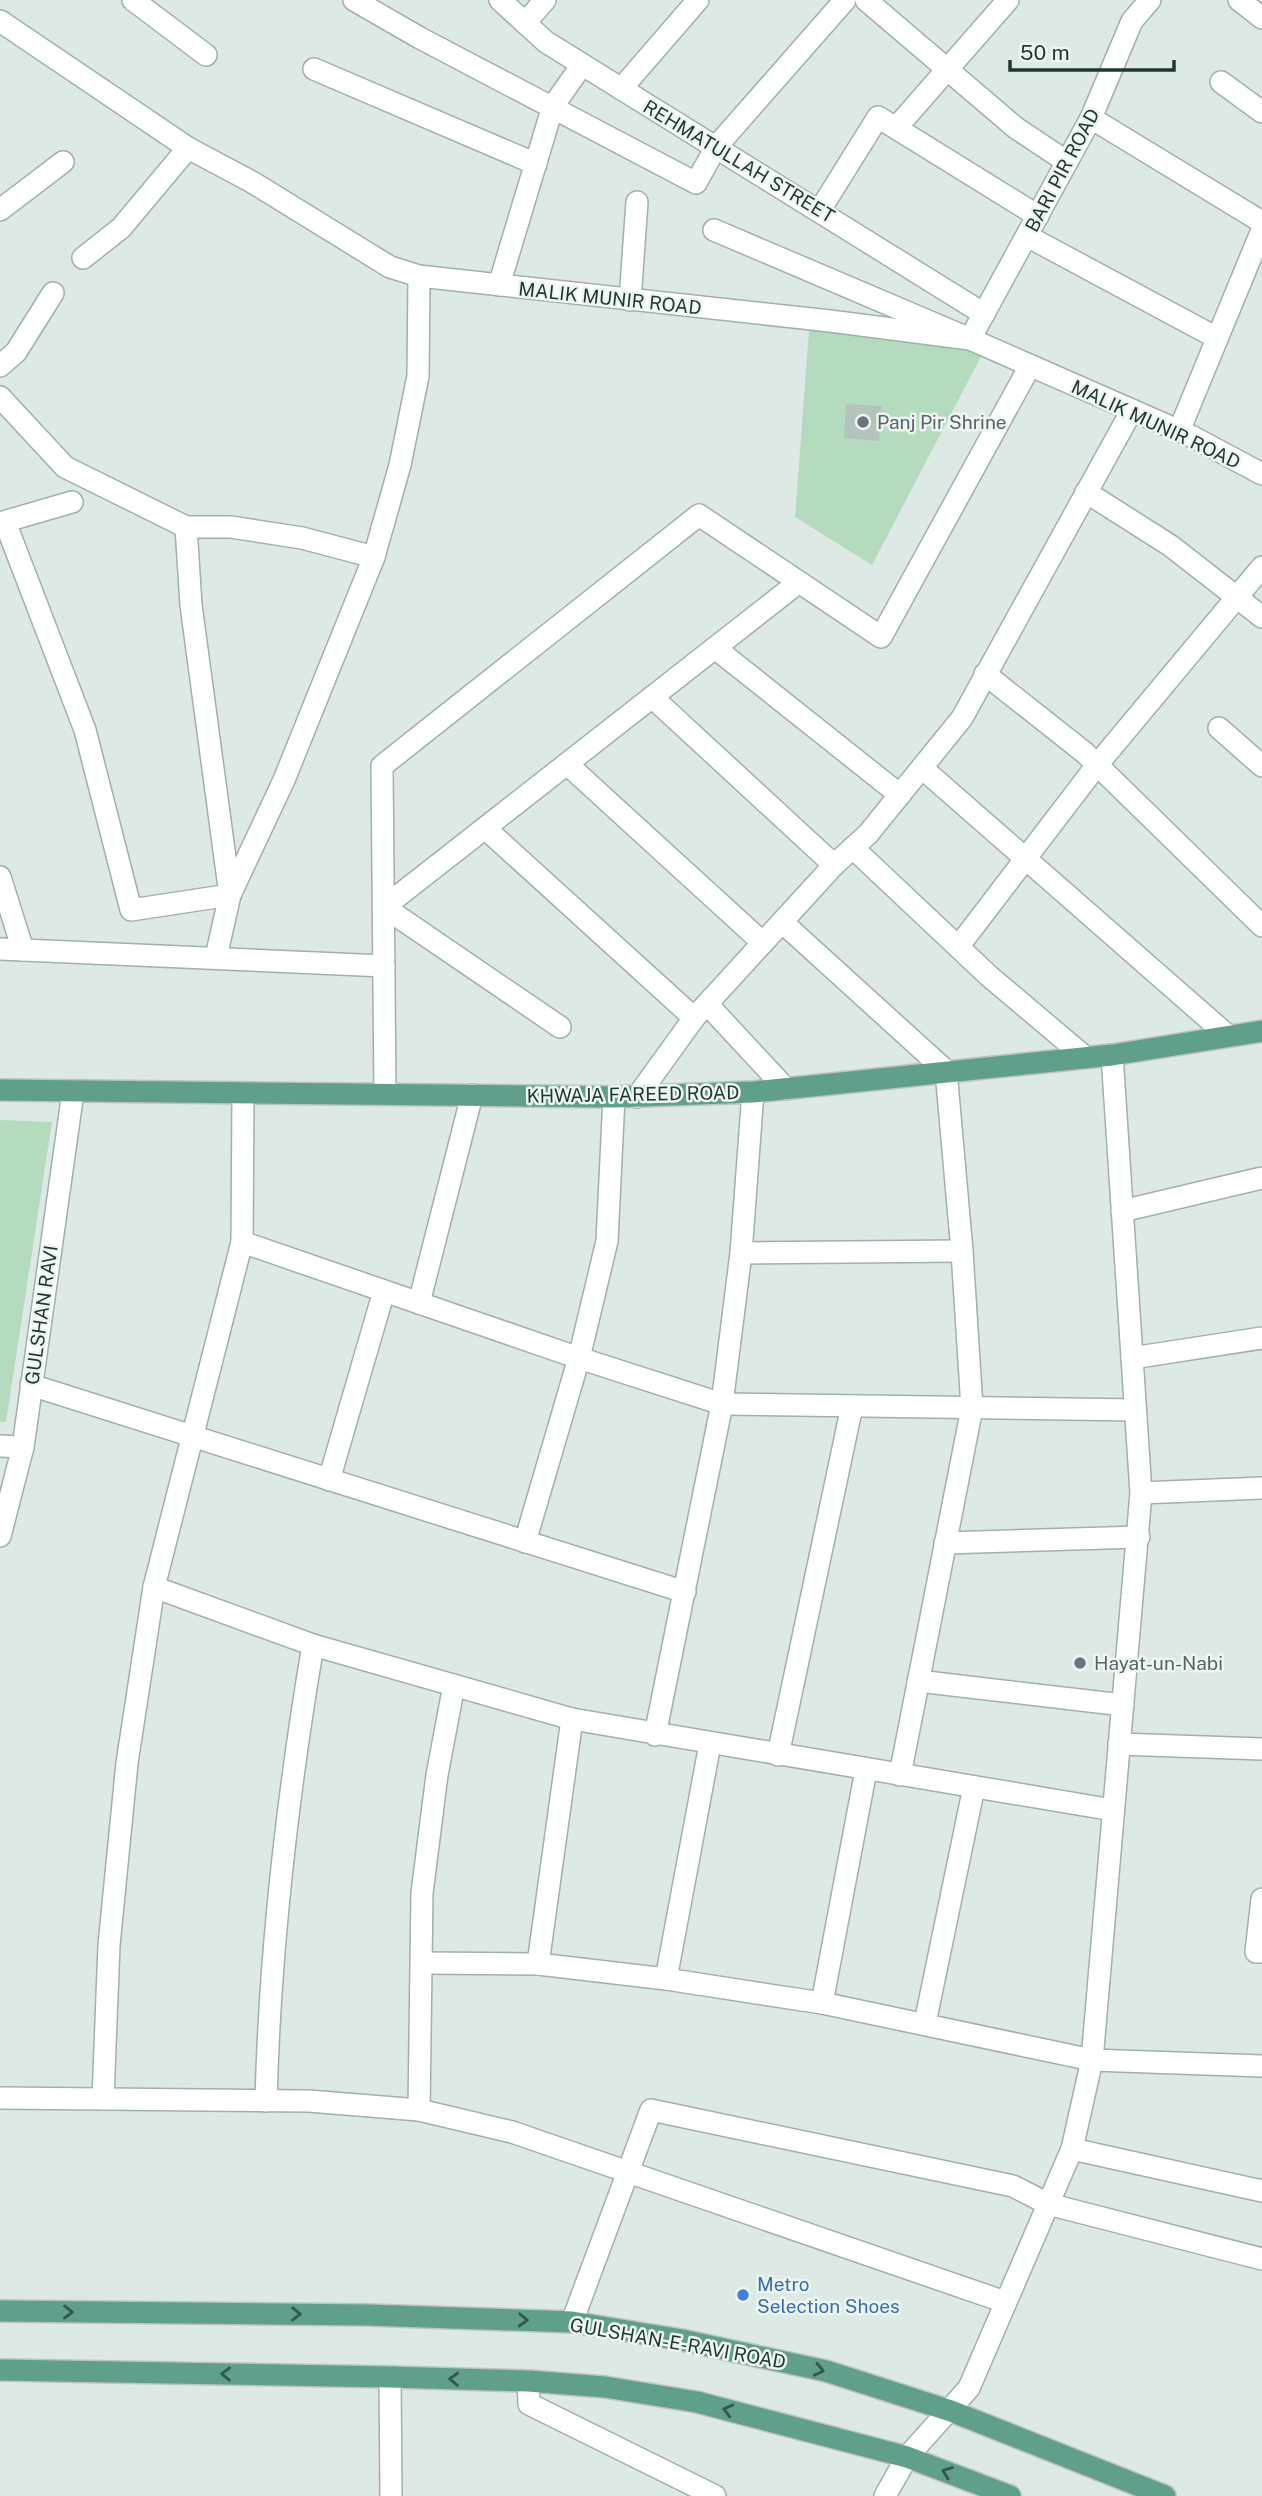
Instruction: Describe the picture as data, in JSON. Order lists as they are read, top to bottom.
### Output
{
  "streets": {
    "main road": ["KHWAJA FAREED ROAD", "GULSHAN-E-RAVI ROAD"],
    "street": [
      "REHMATULLAH STREET",
      "BARI PIR ROAD",
      "MALIK MUNIR ROAD",
      "GULSHAN RAVI"
    ]
  },
  "crossings": [
    ["REHMATULLAH STREET", "BARI PIR ROAD"],
    ["BARI PIR ROAD", "MALIK MUNIR ROAD"],
    ["KHWAJA FAREED ROAD", "GULSHAN RAVI"]
  ],
  "places": ["Panj Pir Shrine", "Hayat-un-Nabi", "Metro Selection Shoes"],
  "scale_bar": "50 m"
}
